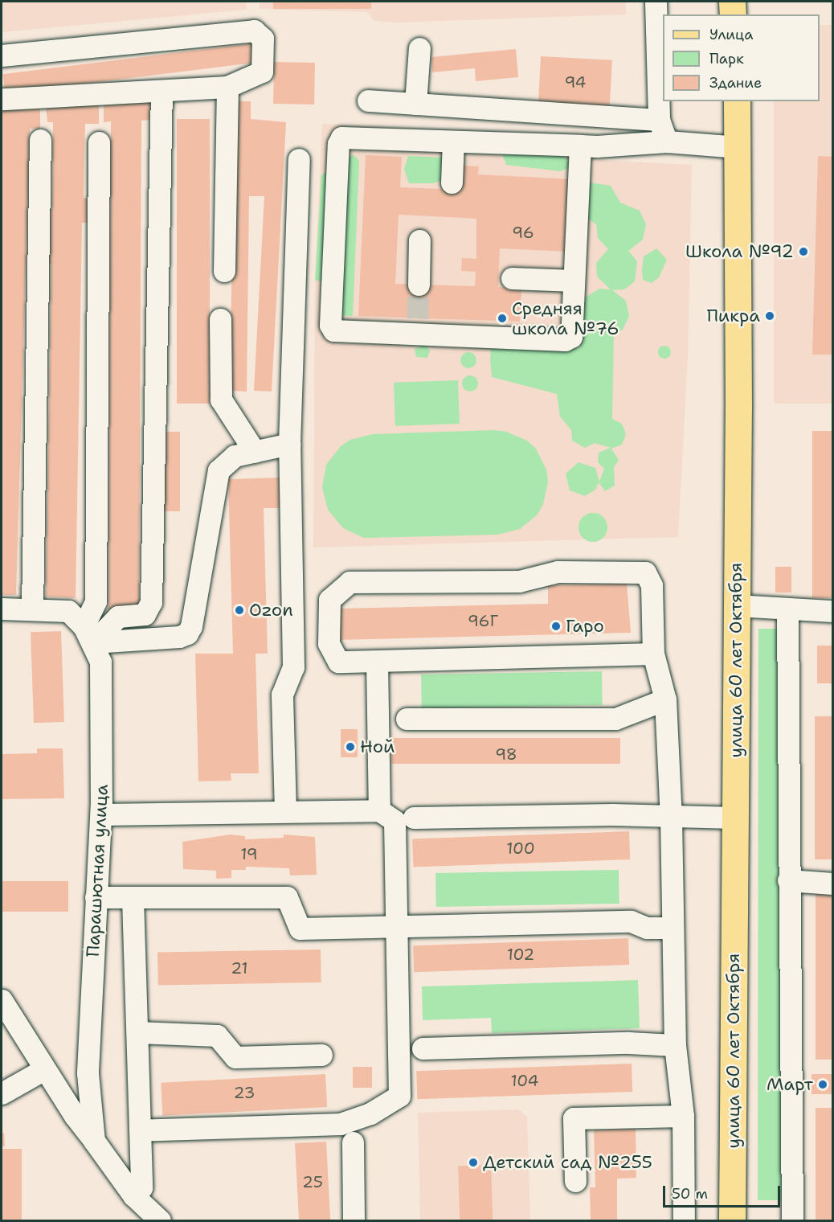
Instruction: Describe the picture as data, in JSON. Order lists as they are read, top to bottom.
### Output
{
  "streets": {
    "main road": ["улица 60 лет Октября"],
    "street": ["Парашютная улица"]
  },
  "places": [
    "Школа №92",
    "Пикра",
    "Средняя школа №76",
    "Ozon",
    "Гаро",
    "Ной",
    "Март",
    "Детский сад №255"
  ],
  "house_numbers": [
    "94",
    "96",
    "96Г",
    "98",
    "100",
    "19",
    "102",
    "21",
    "104",
    "23",
    "25"
  ],
  "legend": ["Улица", "Парк", "Здание"],
  "scale_bar": "50 m"
}
